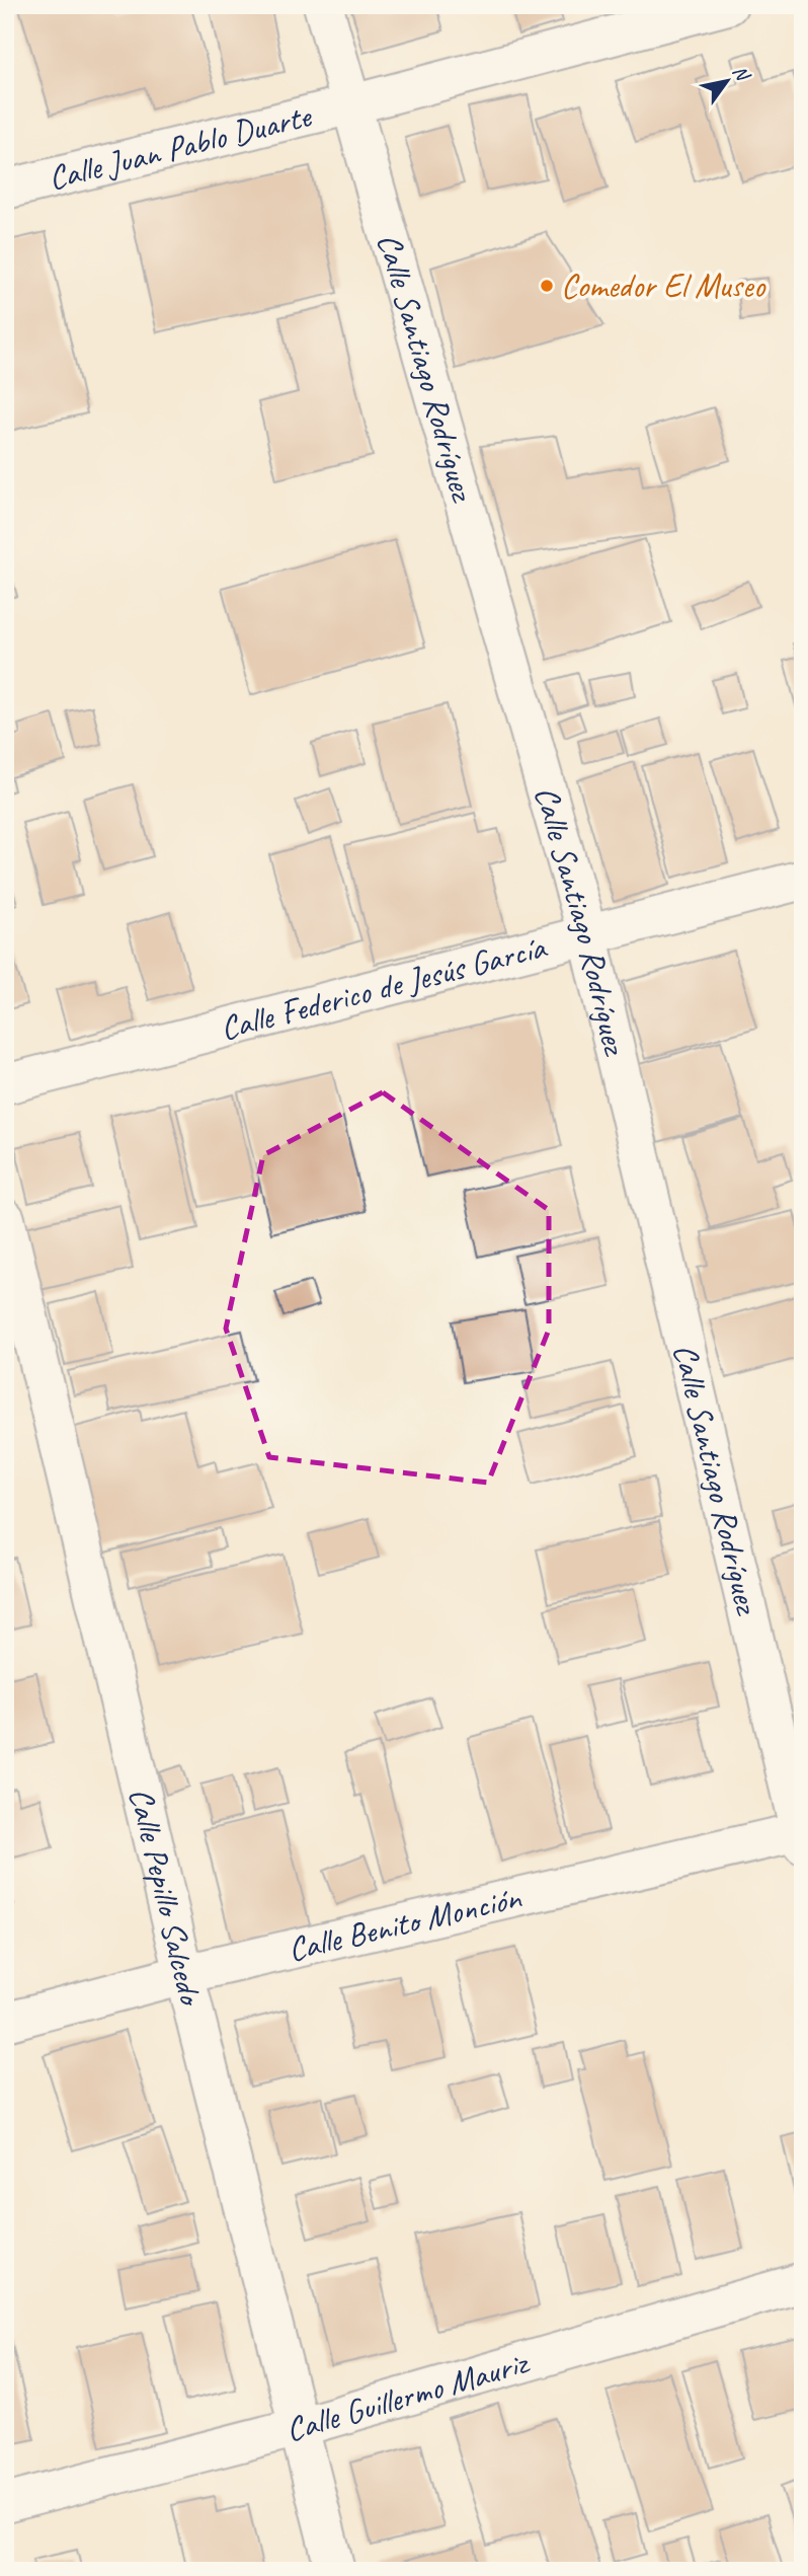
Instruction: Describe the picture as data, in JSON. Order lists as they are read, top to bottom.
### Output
{
  "streets": {
    "street": [
      "Calle Juan Pablo Duarte",
      "Calle Santiago Rodríguez",
      "Calle Federico de Jesús García",
      "Calle Pepillo Salcedo",
      "Calle Benito Monción",
      "Calle Guillermo Mauriz"
    ]
  },
  "crossings": [
    ["Calle Juan Pablo Duarte", "Calle Santiago Rodríguez"],
    ["Calle Santiago Rodríguez", "Calle Federico de Jesús García"],
    ["Calle Santiago Rodríguez", "Calle Benito Monción"],
    ["Calle Pepillo Salcedo", "Calle Benito Monción"],
    ["Calle Pepillo Salcedo", "Calle Guillermo Mauriz"]
  ],
  "places": ["Comedor El Museo"],
  "north": "top right"
}
